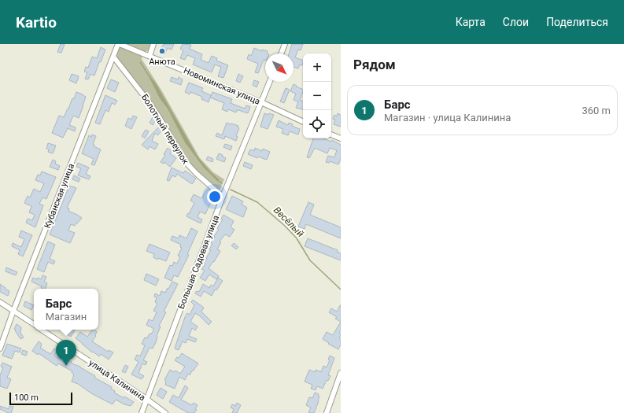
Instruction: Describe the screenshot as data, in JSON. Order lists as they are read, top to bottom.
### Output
{
  "streets": {
    "street": [
      "Новоминская улица",
      "Болотный переулок",
      "Кубанская улица",
      "Большая Садовая улица",
      "улица Калинина"
    ]
  },
  "crossings": [
    ["Новоминская улица", "Кубанская улица"],
    ["Новоминская улица", "Большая Садовая улица"],
    ["Болотный переулок", "Кубанская улица"],
    ["Болотный переулок", "Большая Садовая улица"],
    ["Кубанская улица", "улица Калинина"],
    ["Большая Садовая улица", "улица Калинина"]
  ],
  "water": ["Весёлый"],
  "places": ["Анюта"],
  "scale_bar": "100 m",
  "north": "bottom right",
  "page": {
    "header": "Kartio",
    "nav": ["Карта", "Слои", "Поделиться"],
    "heading": "Рядом",
    "map_buttons": ["+", "−"],
    "list": [
      {
        "mark": "1",
        "name": "Барс",
        "note": "Магазин · улица Калинина",
        "value": "360 m"
      }
    ],
    "popup": ["Барс", "Магазин"],
    "pins": "1",
    "scale": "100 m"
  }
}
